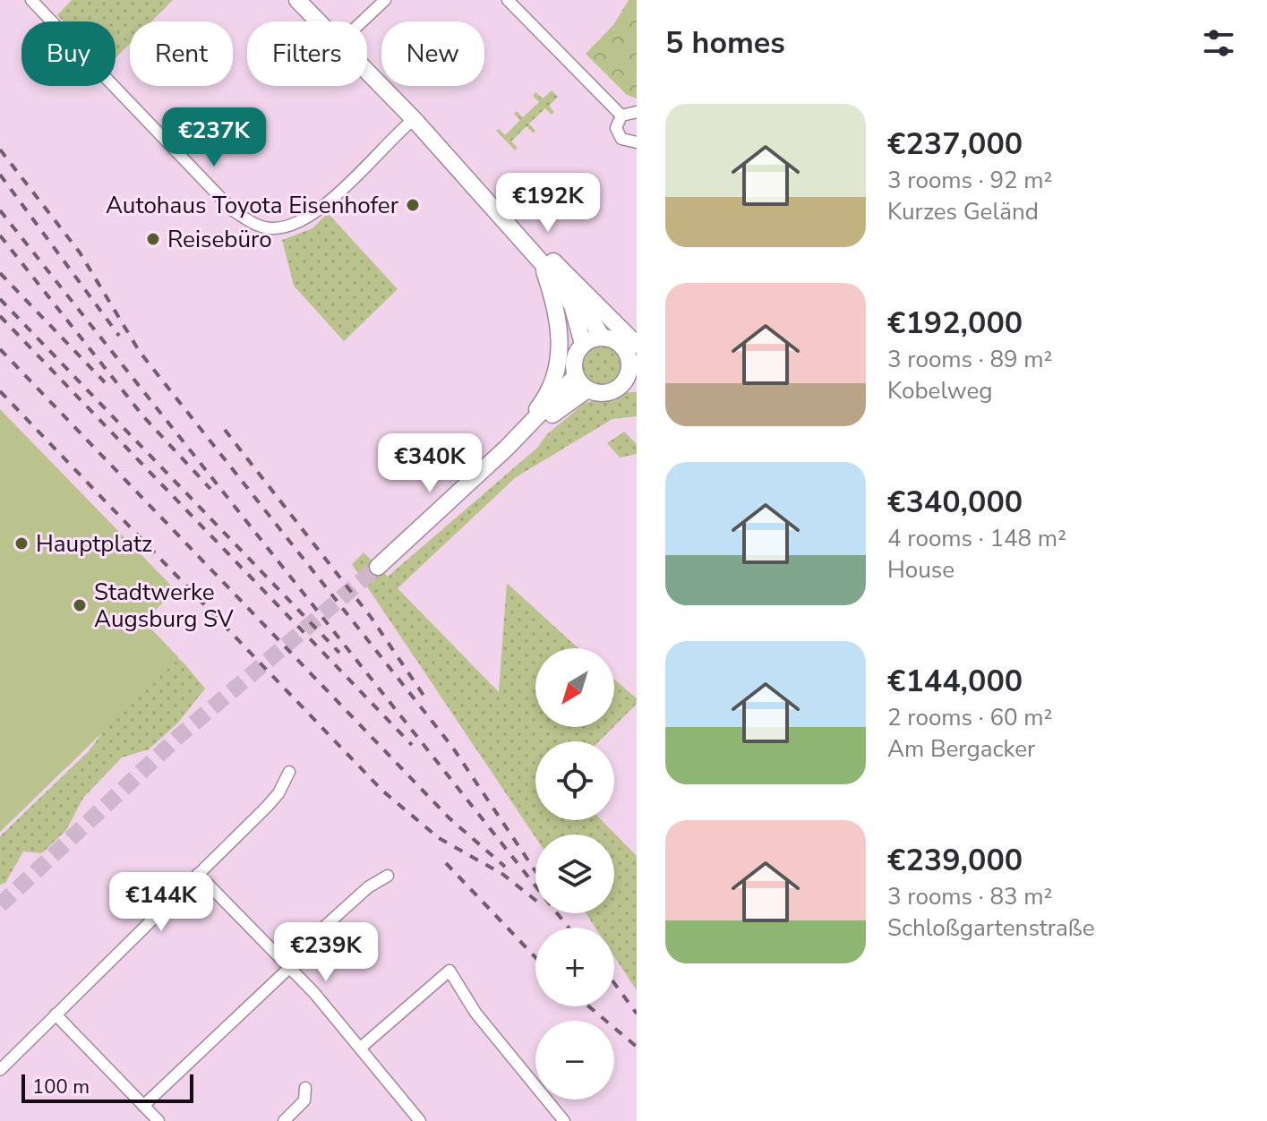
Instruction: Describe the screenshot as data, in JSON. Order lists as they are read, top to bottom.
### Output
{
  "places": [
    "Autohaus Toyota Eisenhofer",
    "Reisebüro",
    "Hauptplatz",
    "Stadtwerke Augsburg SV"
  ],
  "scale_bar": "100 m",
  "north": "bottom left",
  "page": {
    "heading": "5 homes",
    "chip": [
      "Buy",
      "Rent",
      "Filters",
      "New"
    ],
    "list": [
      {
        "name": "€237,000",
        "note": "3 rooms · 92 m² · Kurzes Geländ"
      },
      {
        "name": "€192,000",
        "note": "3 rooms · 89 m² · Kobelweg"
      },
      {
        "name": "€340,000",
        "note": "4 rooms · 148 m² · House"
      },
      {
        "name": "€144,000",
        "note": "2 rooms · 60 m² · Am Bergacker"
      },
      {
        "name": "€239,000",
        "note": "3 rooms · 83 m² · Schloßgartenstraße"
      }
    ],
    "price": [
      "€237K",
      "€192K",
      "€340K",
      "€144K",
      "€239K"
    ],
    "map_buttons": ["+", "−"],
    "scale": "100 m"
  }
}
